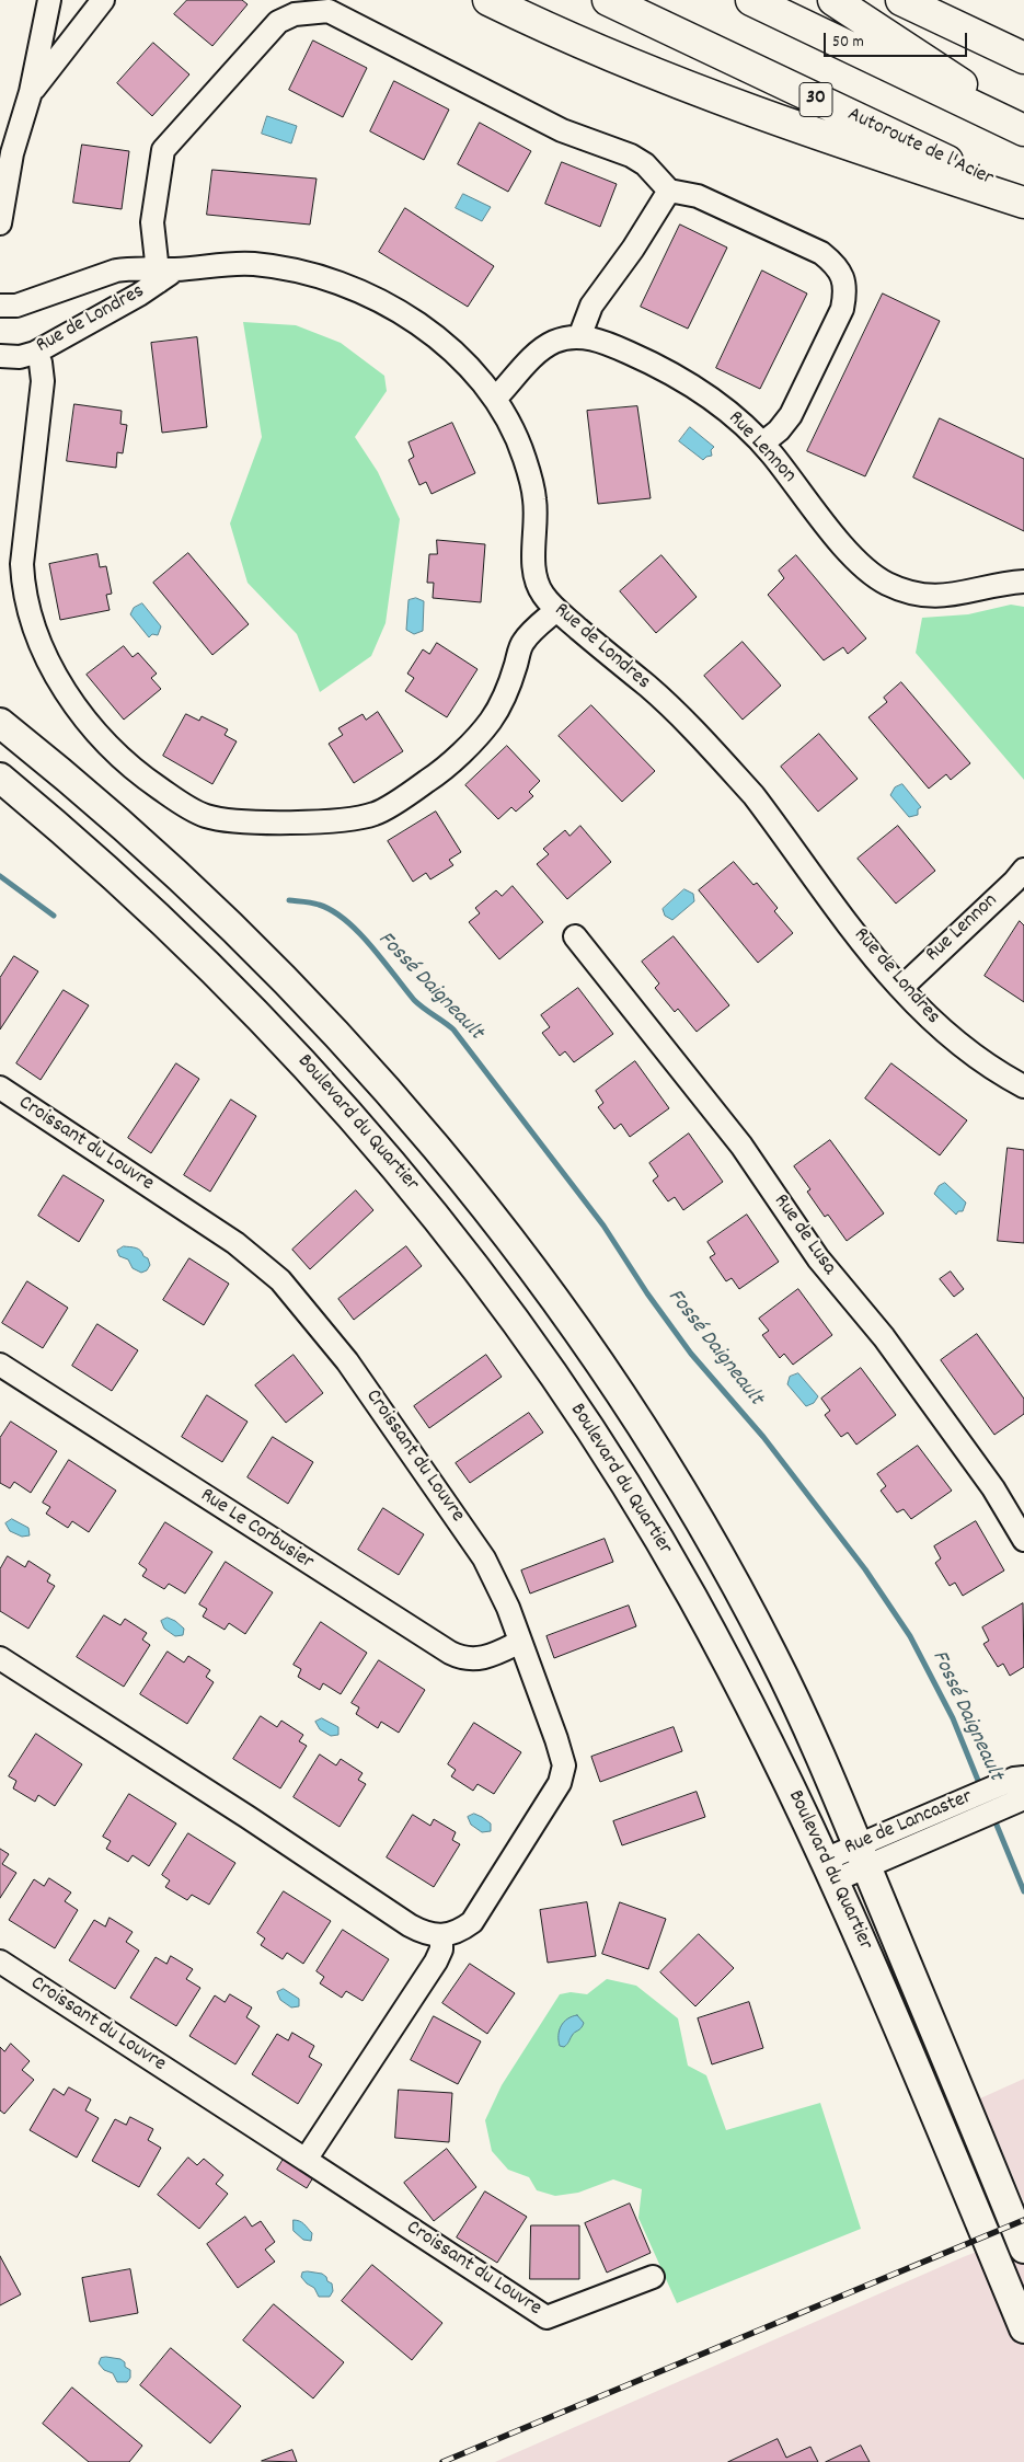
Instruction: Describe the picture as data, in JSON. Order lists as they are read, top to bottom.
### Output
{
  "streets": {
    "highway": ["30", "Autoroute de l'Acier"],
    "main road": ["Boulevard du Quartier"],
    "street": [
      "Rue de Londres",
      "Rue Lennon",
      "Croissant du Louvre",
      "Rue de Lusa",
      "Rue Le Corbusier",
      "Rue de Lancaster"
    ]
  },
  "crossings": [
    ["Rue de Londres", "Rue Lennon"],
    ["Boulevard du Quartier", "Rue de Lancaster"],
    ["Croissant du Louvre", "Rue Le Corbusier"]
  ],
  "water": ["Fossé Daigneault"],
  "scale_bar": "50 m"
}
